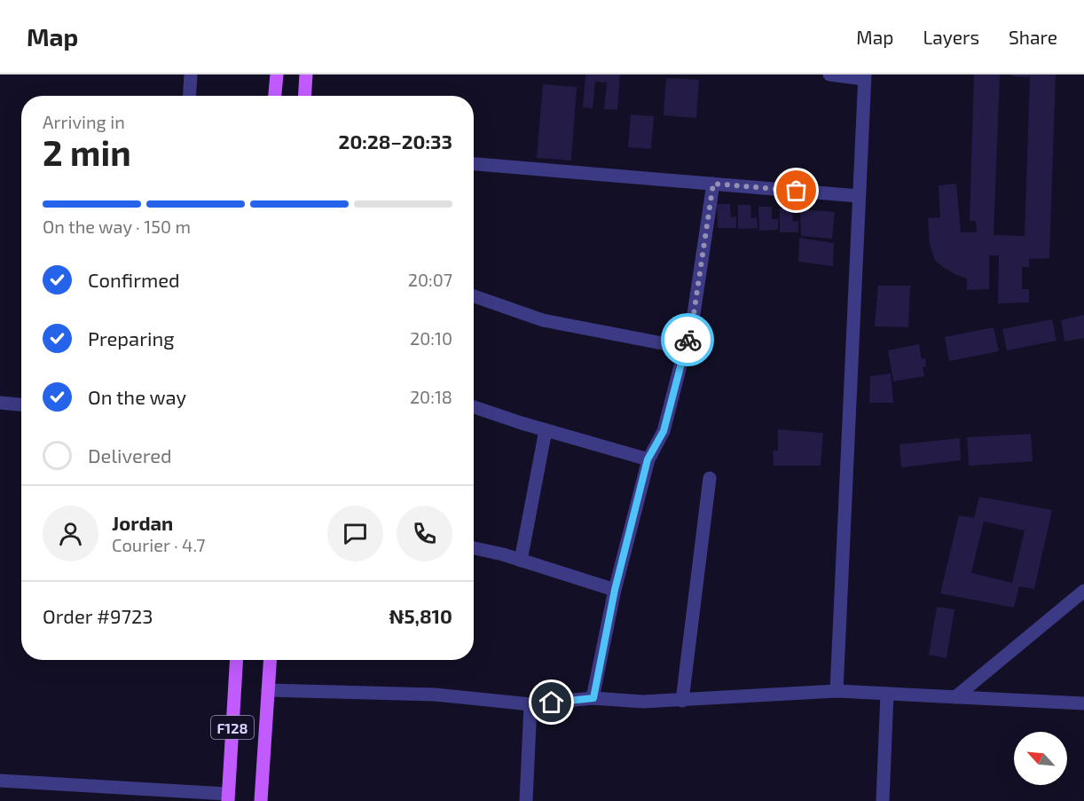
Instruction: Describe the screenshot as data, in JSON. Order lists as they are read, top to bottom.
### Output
{
  "streets": {
    "main road": ["F128"]
  },
  "north": "top left",
  "page": {
    "header": "Map",
    "nav": ["Map", "Layers", "Share"],
    "heading": ["2 min", "Arriving in", "20:28–20:33"],
    "panel": [
      "Jordan",
      "Courier · 4.7",
      "Order #9723",
      "₦5,810"
    ],
    "bar": "On the way · 150 m",
    "list": [
      ["Confirmed", "20:07"],
      ["Preparing", "20:10"],
      ["On the way", "20:18"],
      "Delivered"
    ]
  }
}
